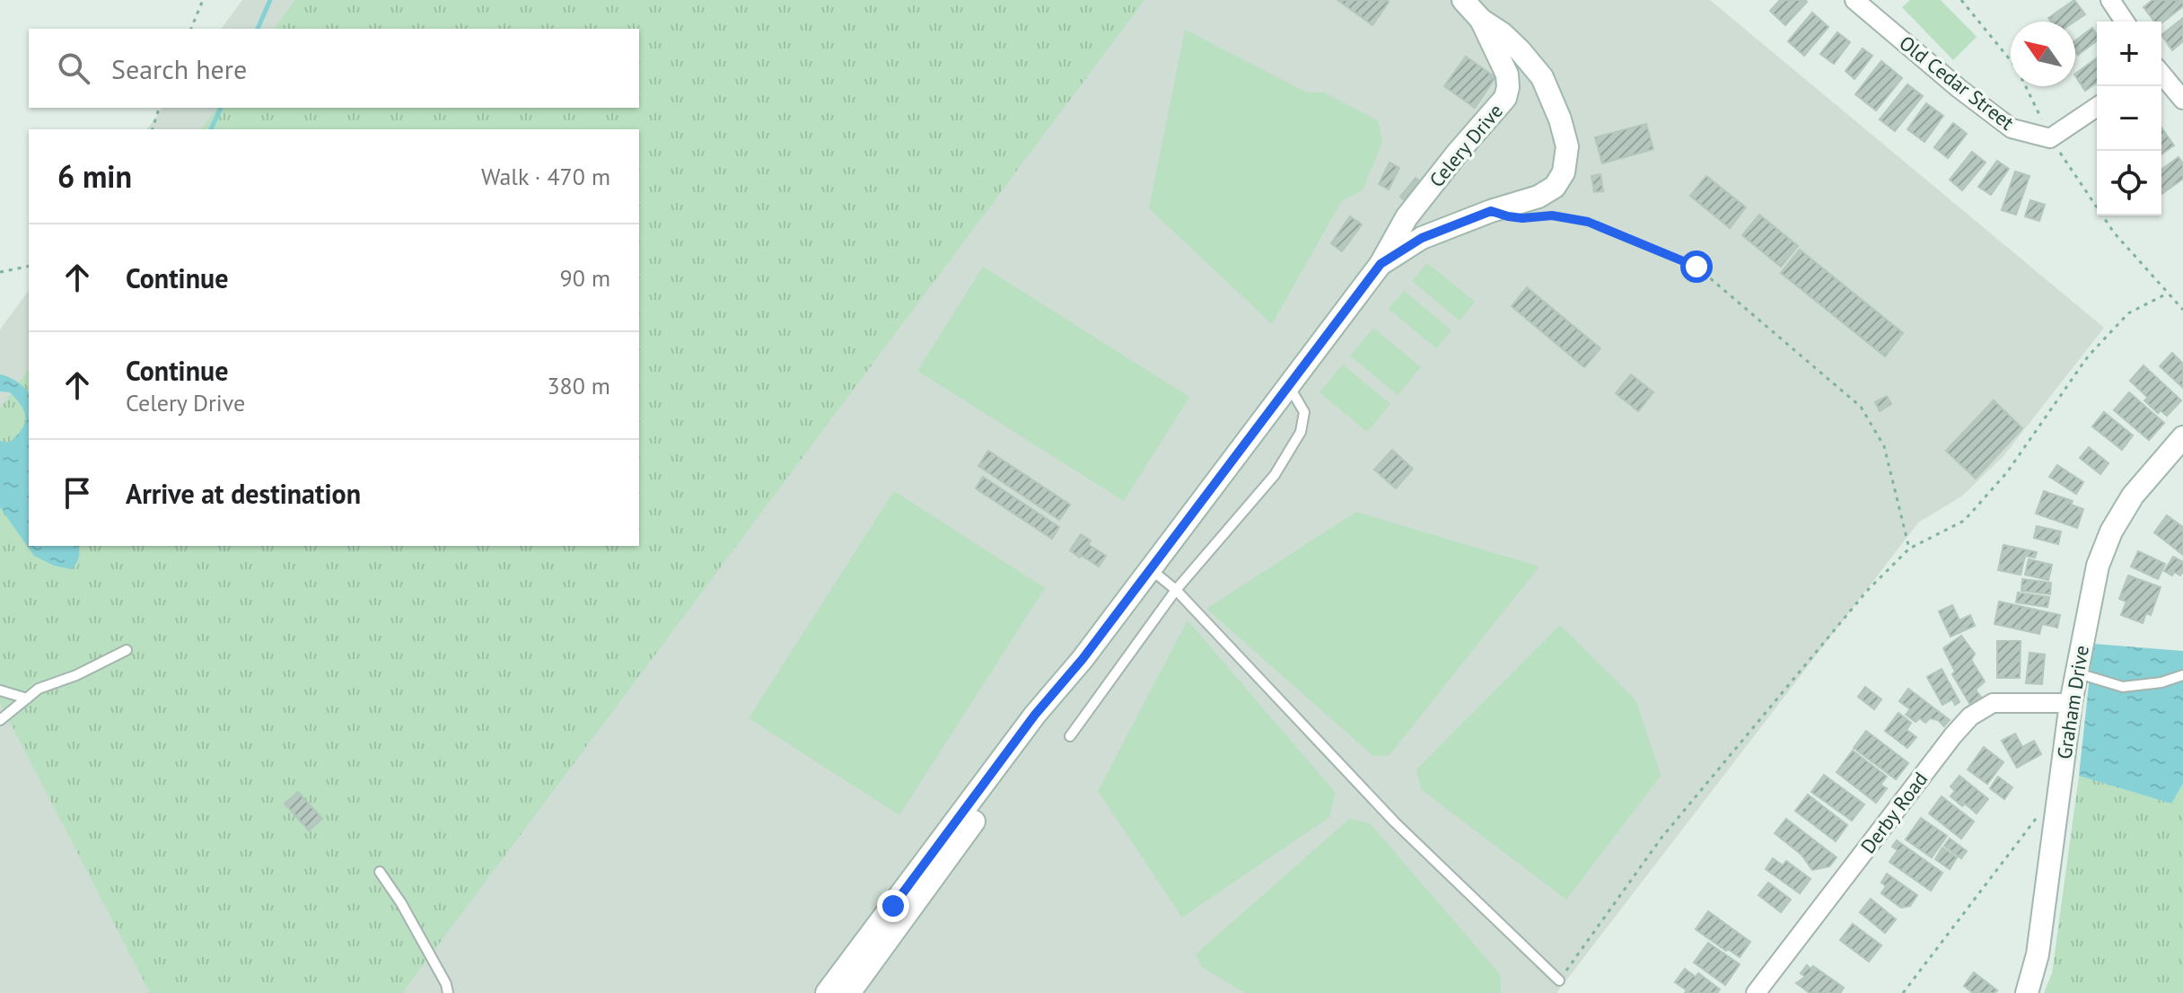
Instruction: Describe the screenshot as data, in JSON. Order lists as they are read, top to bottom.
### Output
{
  "streets": {
    "street": [
      "Old Cedar Street",
      "Celery Drive",
      "Graham Drive",
      "Derby Road"
    ]
  },
  "crossings": [
    ["Graham Drive", "Derby Road"]
  ],
  "north": "top left",
  "page": {
    "map_buttons": ["+", "−"],
    "search": "Search here",
    "heading": ["6 min", "Walk · 470 m"],
    "list": [
      ["Continue", "90 m"],
      ["Continue", "Celery Drive", "380 m"],
      "Arrive at destination"
    ]
  }
}
